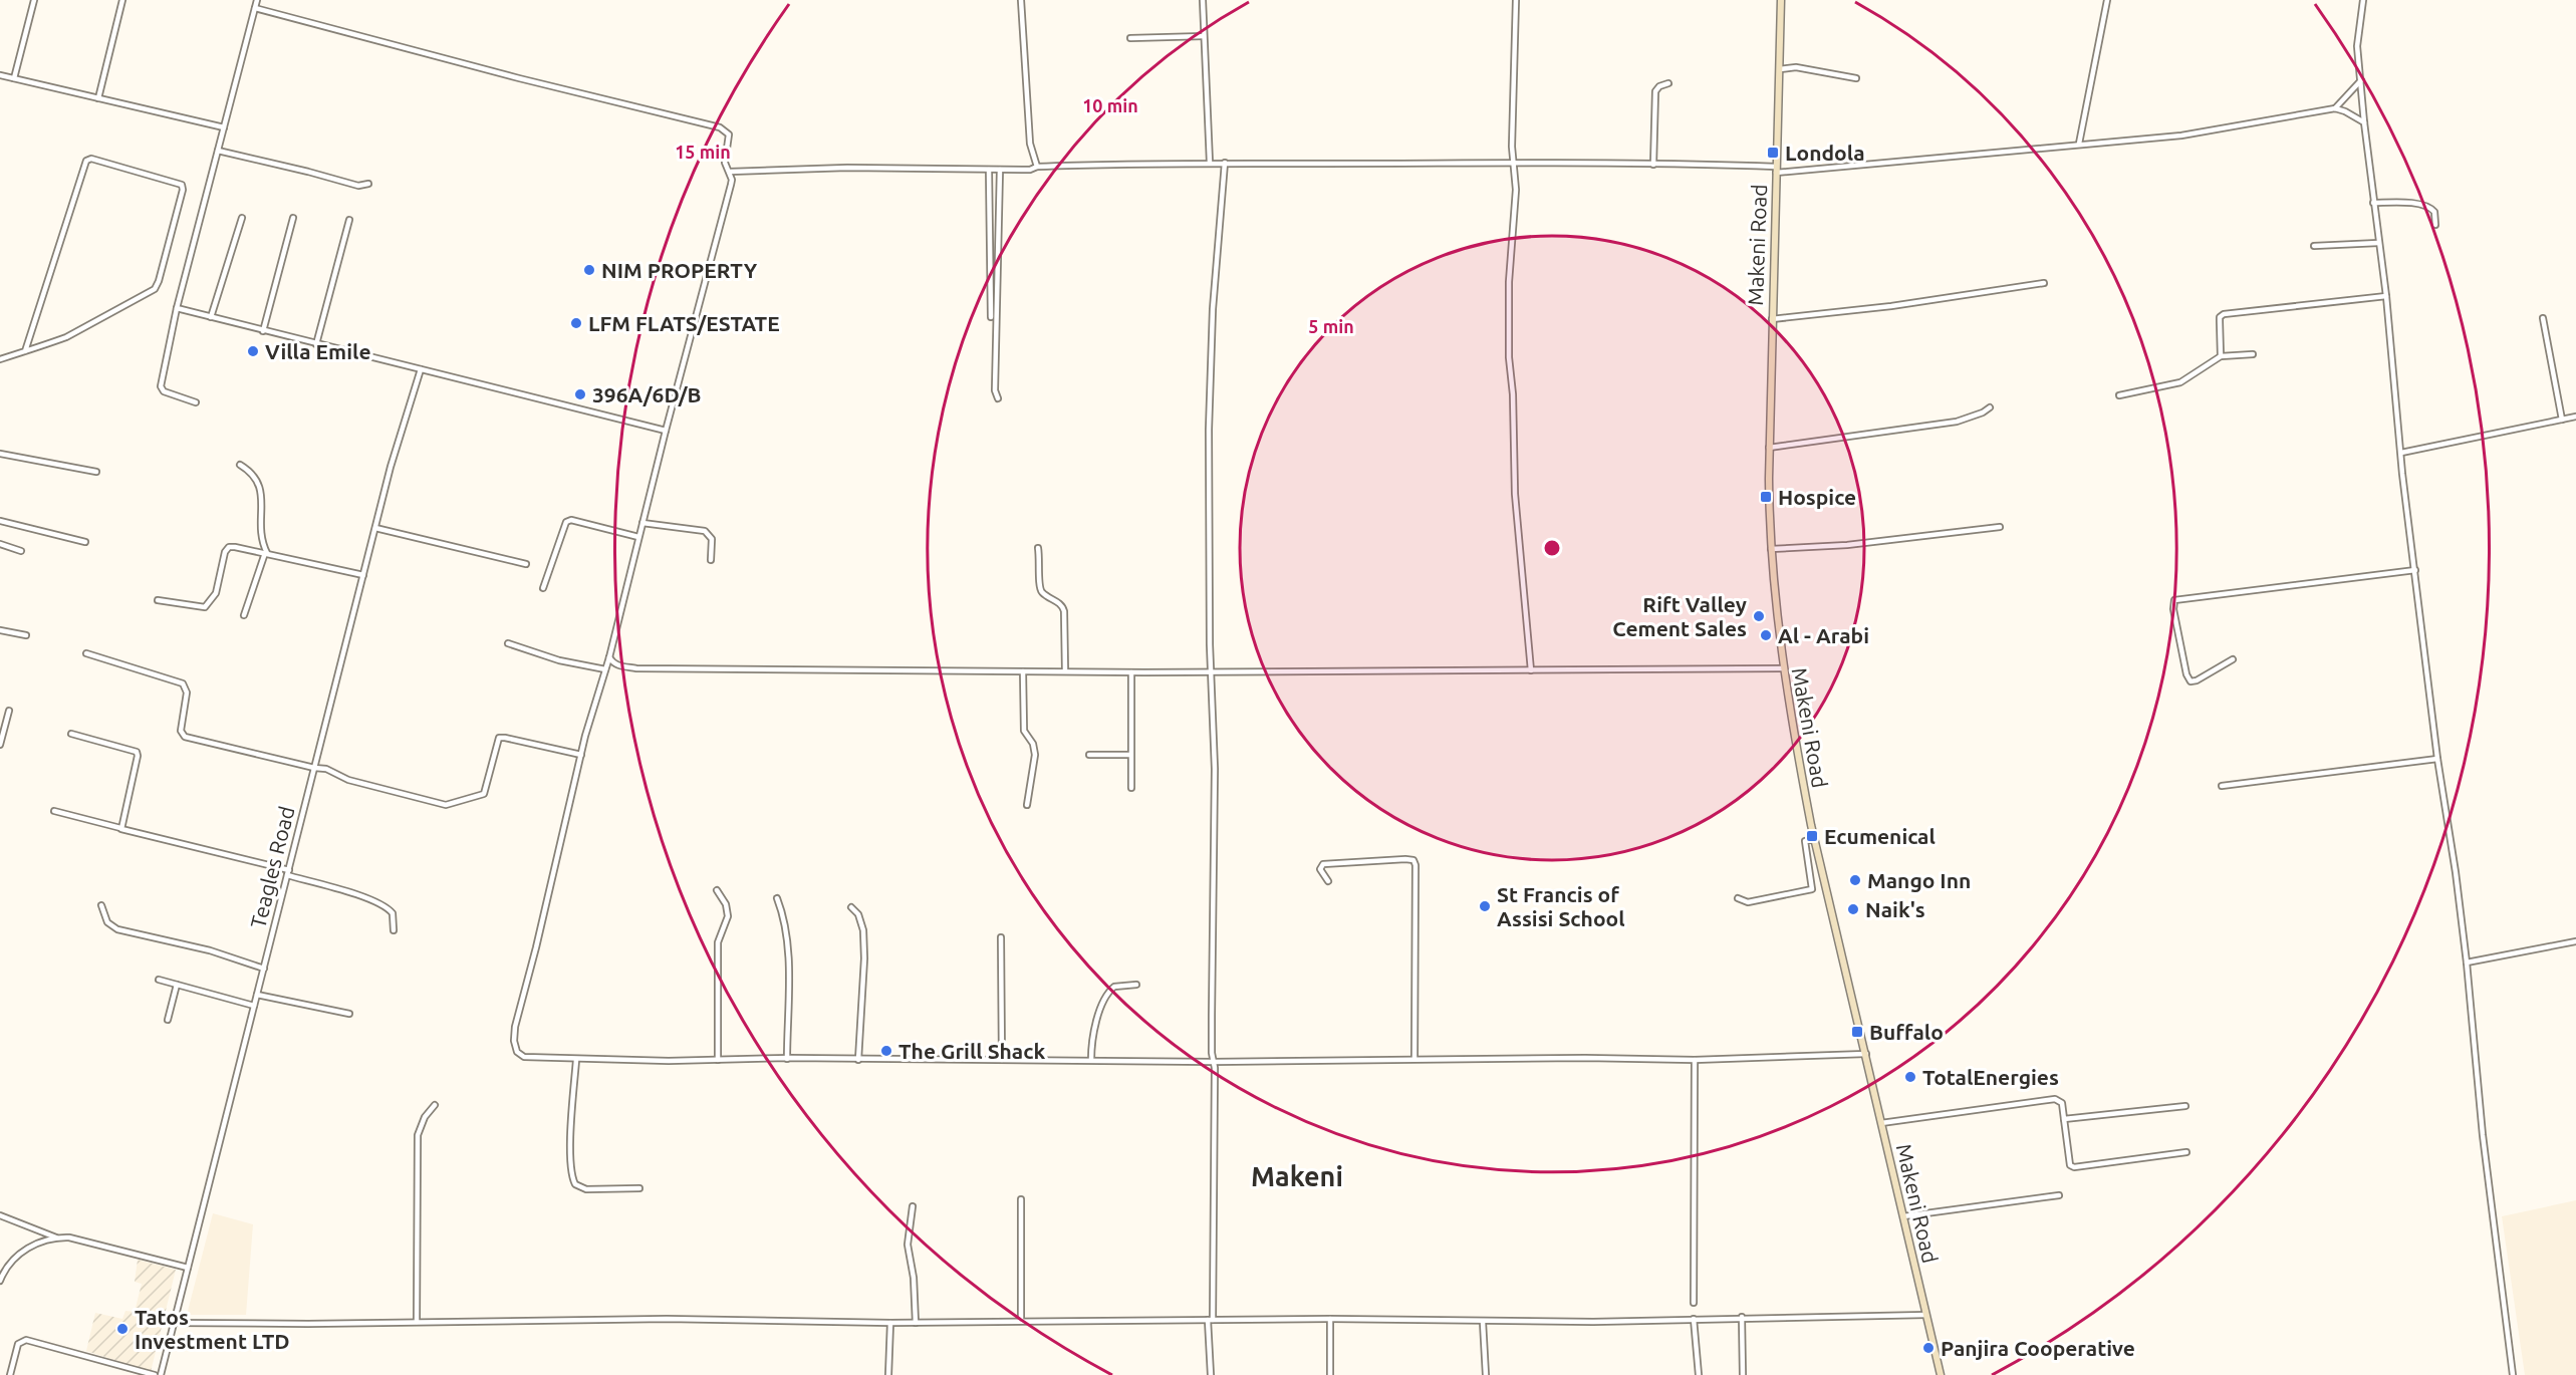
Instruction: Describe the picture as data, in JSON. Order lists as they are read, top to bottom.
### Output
{
  "streets": {
    "main road": ["Makeni Road"],
    "street": ["Teagles Road"]
  },
  "districts": ["Makeni"],
  "places": {
    "transit": [
      "Londola",
      "Hospice",
      "Ecumenical",
      "Buffalo"
    ],
    "other": [
      "NIM PROPERTY",
      "LFM FLATS/ESTATE",
      "Villa Emile",
      "396A/6D/B",
      "Rift Valley Cement Sales",
      "Al - Arabi",
      "Mango Inn",
      "St Francis of Assisi School",
      "Naik's",
      "The Grill Shack",
      "TotalEnergies",
      "Tatos Investment LTD",
      "Panjira Cooperative"
    ]
  },
  "rings": ["10 min", "15 min", "5 min"]
}
